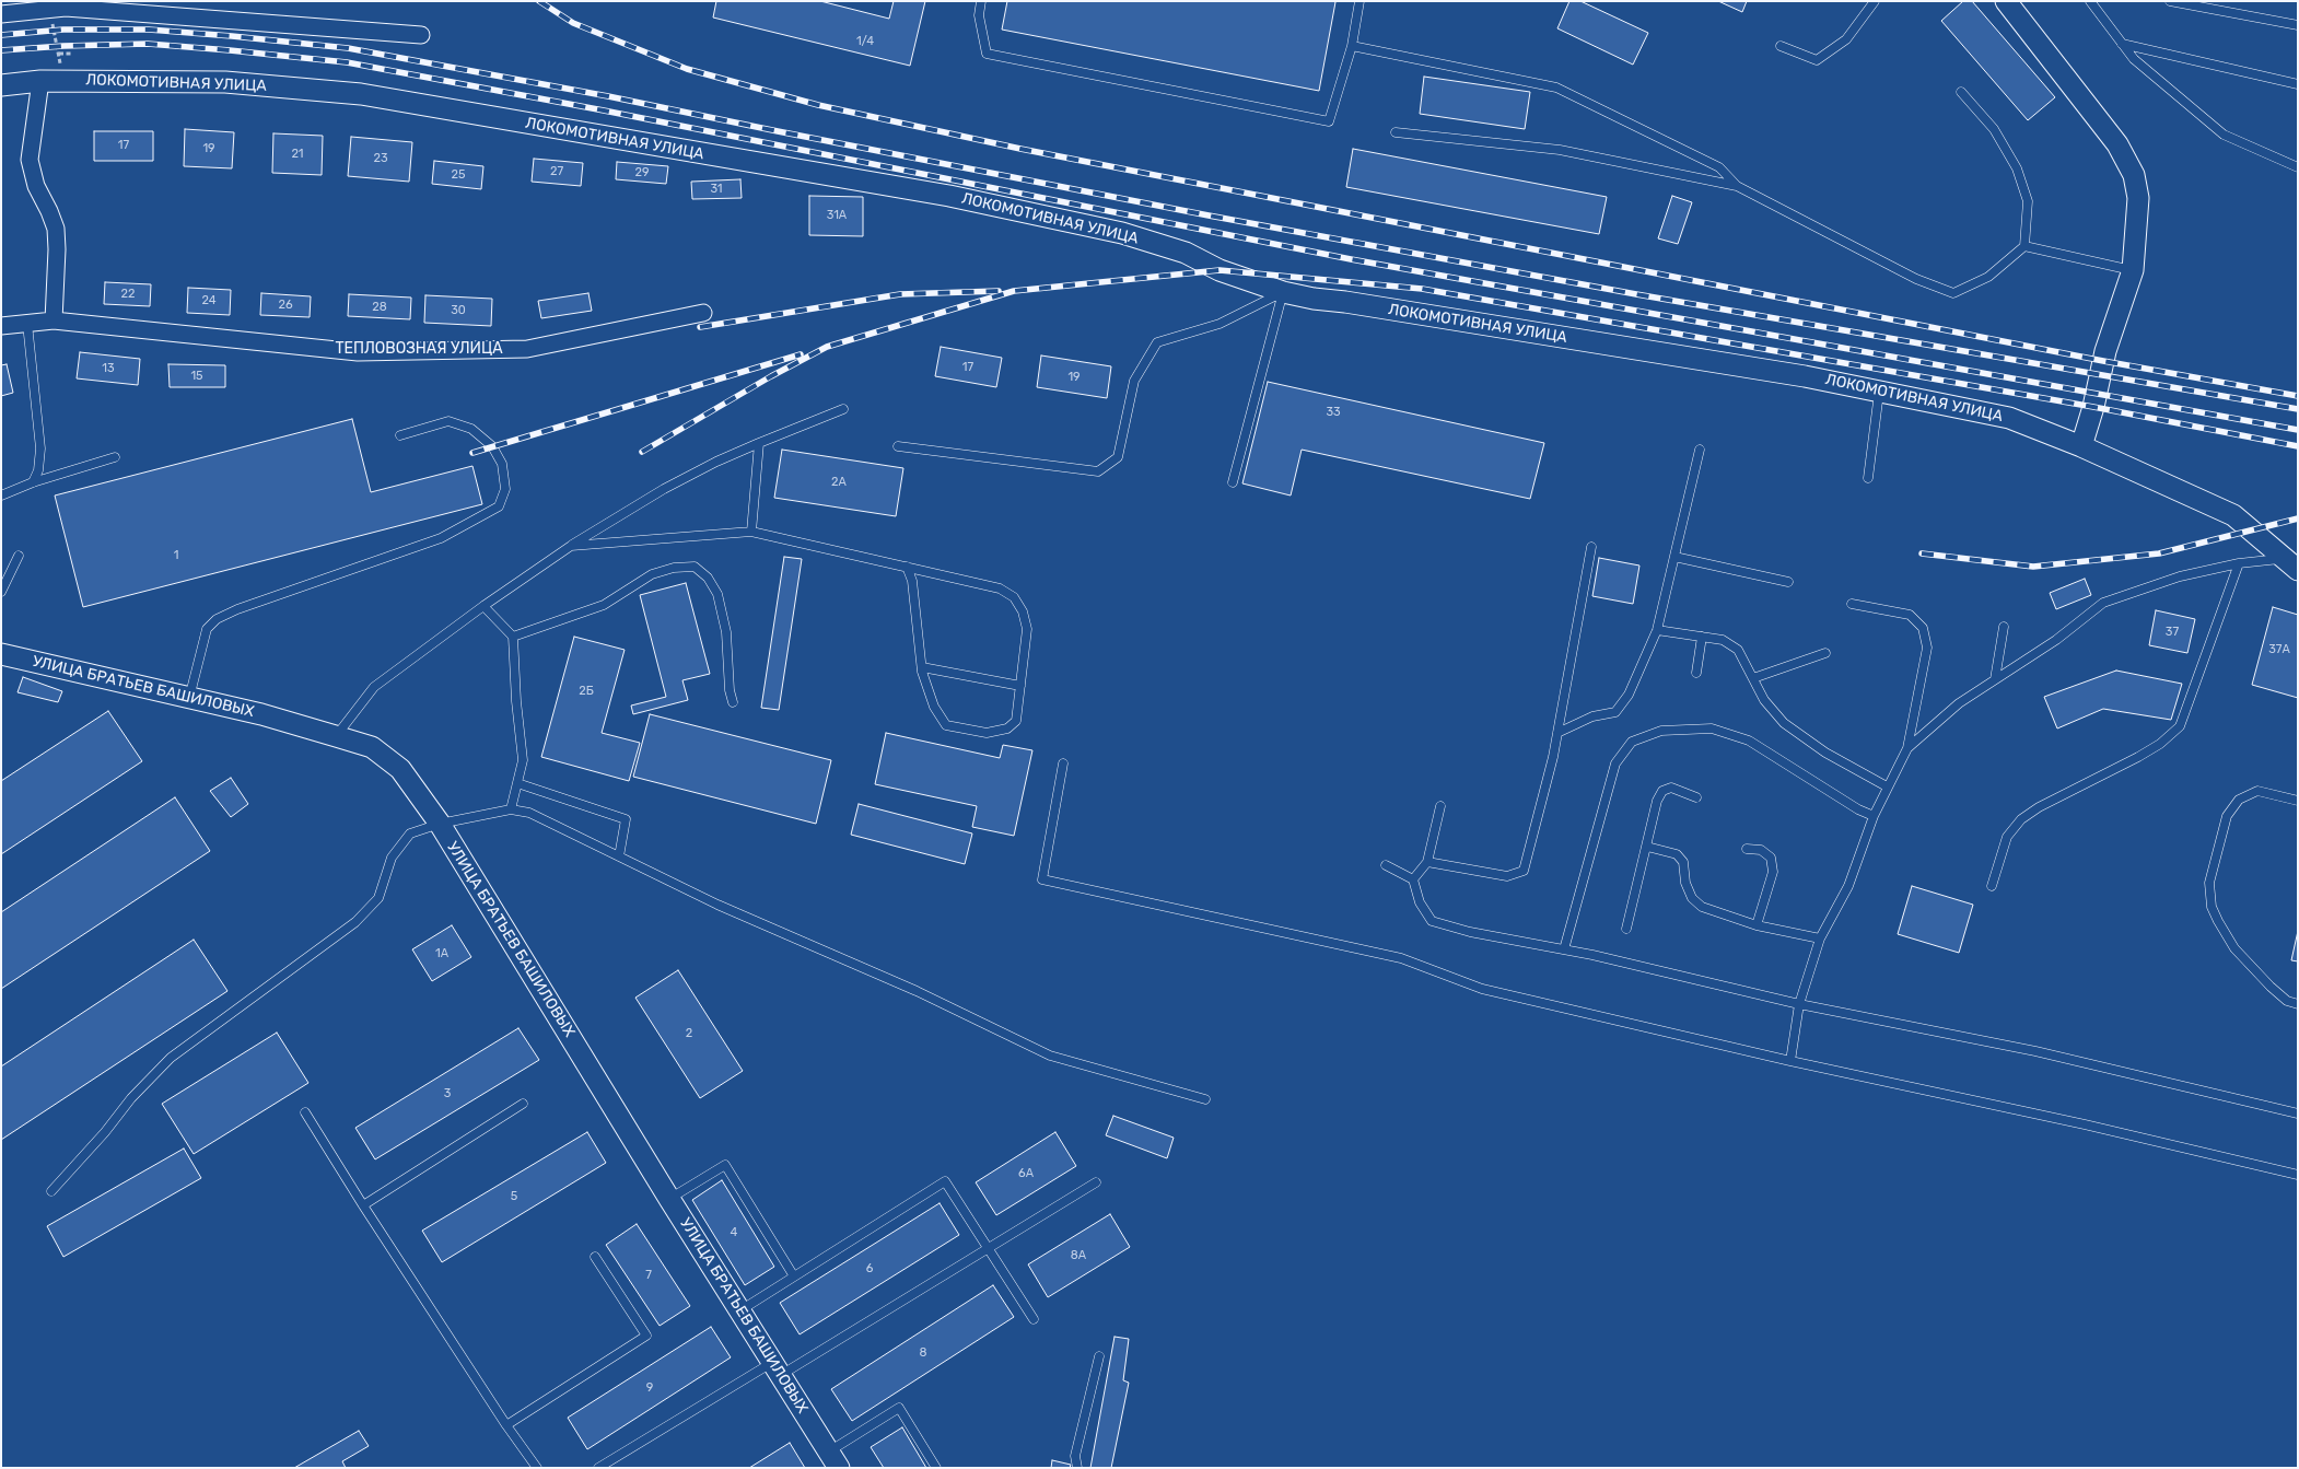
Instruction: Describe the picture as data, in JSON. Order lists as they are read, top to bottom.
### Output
{
  "streets": {
    "street": ["ЛОКОМОТИВНАЯ УЛИЦА", "ТЕПЛОВОЗНАЯ УЛИЦА", "УЛИЦА БРАТЬЕВ БАШИЛОВЫХ"]
  },
  "house_numbers": [
    "1/4",
    "17",
    "19",
    "21",
    "23",
    "27",
    "29",
    "25",
    "31",
    "31А",
    "22",
    "24",
    "26",
    "28",
    "30",
    "17",
    "13",
    "15",
    "19",
    "33",
    "2А",
    "1",
    "37",
    "37А",
    "2Б",
    "1А",
    "2",
    "3",
    "6А",
    "5",
    "4",
    "8А",
    "6",
    "7",
    "8",
    "9"
  ]
}
